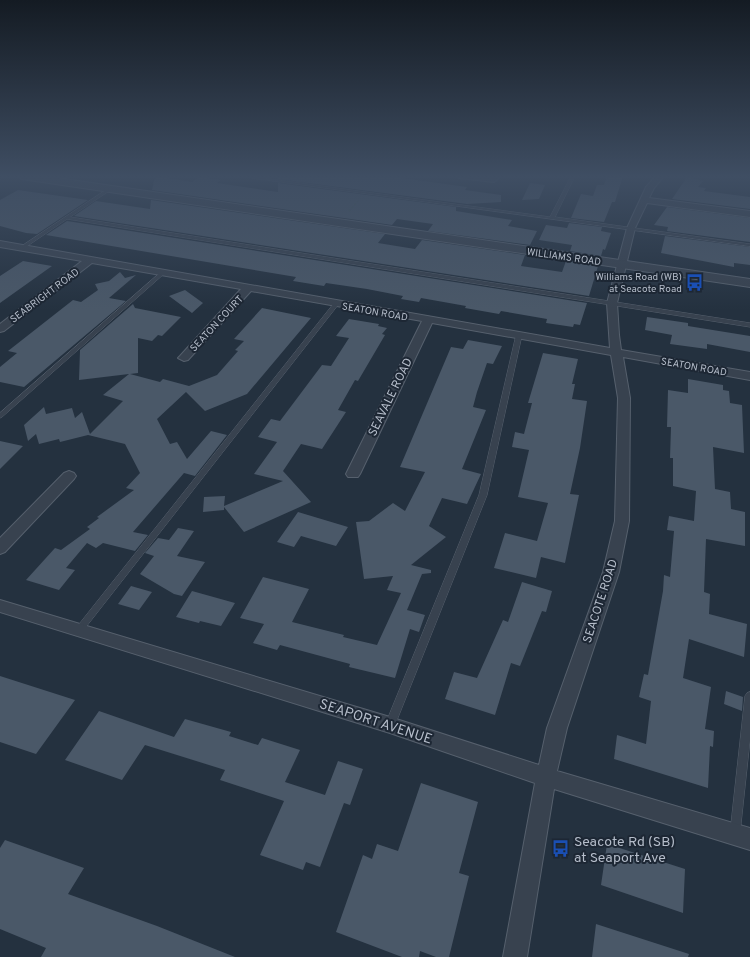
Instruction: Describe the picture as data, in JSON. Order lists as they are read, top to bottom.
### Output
{
  "streets": {
    "street": [
      "WILLIAMS ROAD",
      "SEABRIGHT ROAD",
      "SEATON ROAD",
      "SEATON COURT",
      "SEAVALE ROAD",
      "SEACOTE ROAD",
      "SEAPORT AVENUE"
    ]
  },
  "crossings": [
    ["WILLIAMS ROAD", "SEACOTE ROAD"],
    ["SEABRIGHT ROAD", "SEATON ROAD"],
    ["SEATON ROAD", "SEATON COURT"],
    ["SEATON ROAD", "SEAVALE ROAD"],
    ["SEATON ROAD", "SEACOTE ROAD"],
    ["SEACOTE ROAD", "SEAPORT AVENUE"]
  ],
  "places": {
    "bus stop": ["Williams Road (WB) at Seacote Road", "Seacote Rd (SB) at Seaport Ave"]
  }
}
